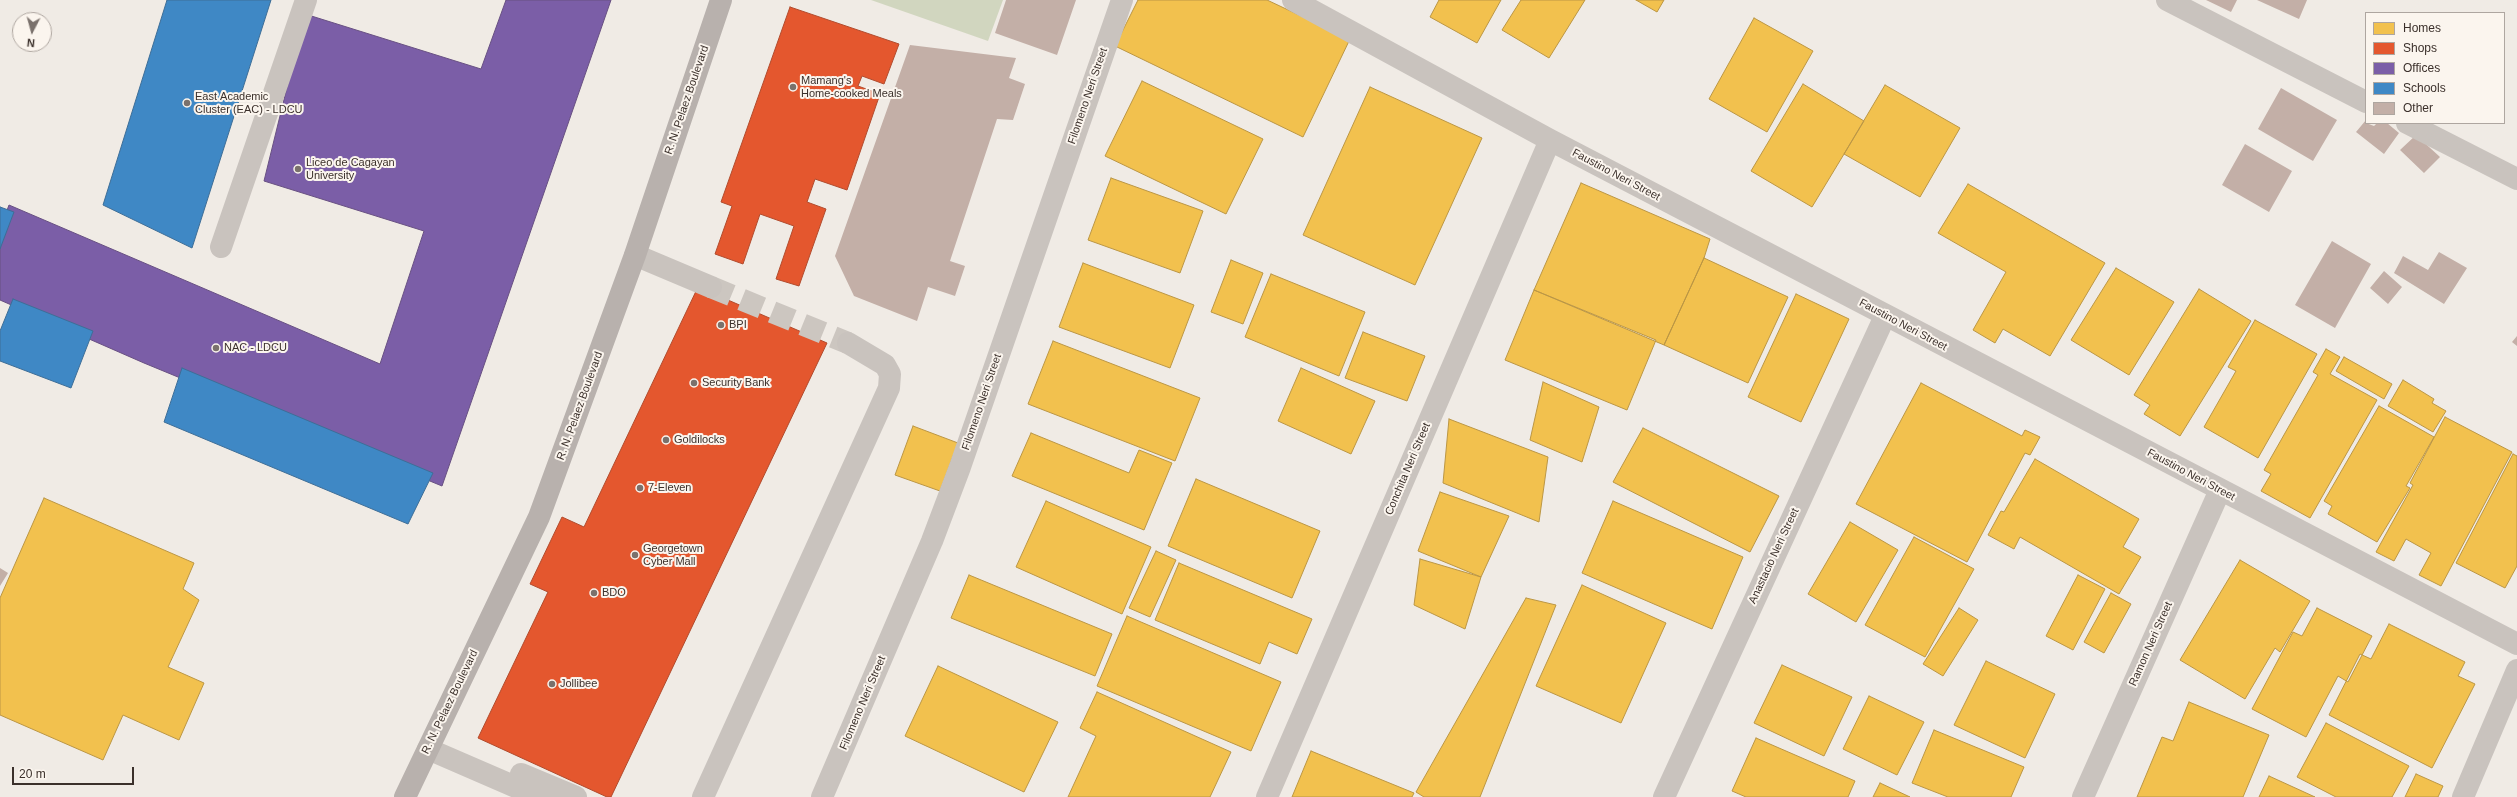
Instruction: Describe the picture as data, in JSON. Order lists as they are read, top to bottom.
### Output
{
  "streets": {
    "main road": ["R. N. Pelaez Boulevard"],
    "street": [
      "Filomeno Neri Street",
      "Faustino Neri Street",
      "Conchita Neri Street",
      "Anastacio Neri Street",
      "Ramon Neri Street"
    ]
  },
  "crossings": [
    ["Faustino Neri Street", "Conchita Neri Street"],
    ["Faustino Neri Street", "Anastacio Neri Street"],
    ["Faustino Neri Street", "Ramon Neri Street"]
  ],
  "places": [
    "Mamang's Home-cooked Meals",
    "East Academic Cluster (EAC) - LDCU",
    "Liceo de Cagayan University",
    "BPI",
    "NAC - LDCU",
    "Security Bank",
    "Goldilocks",
    "7-Eleven",
    "Georgetown Cyber Mall",
    "BDO",
    "Jollibee"
  ],
  "legend": [
    "Homes",
    "Shops",
    "Offices",
    "Schools",
    "Other"
  ],
  "scale_bar": "20 m",
  "north": "bottom"
}
